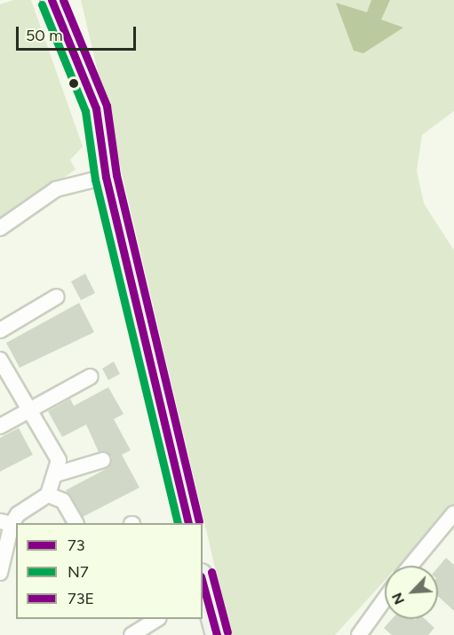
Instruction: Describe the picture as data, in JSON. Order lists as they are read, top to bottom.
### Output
{
  "lines": ["transit line 73", "transit line 73E", "transit line N7"],
  "legend": ["73", "N7", "73E"],
  "scale_bar": "50 m",
  "north": "bottom left"
}
